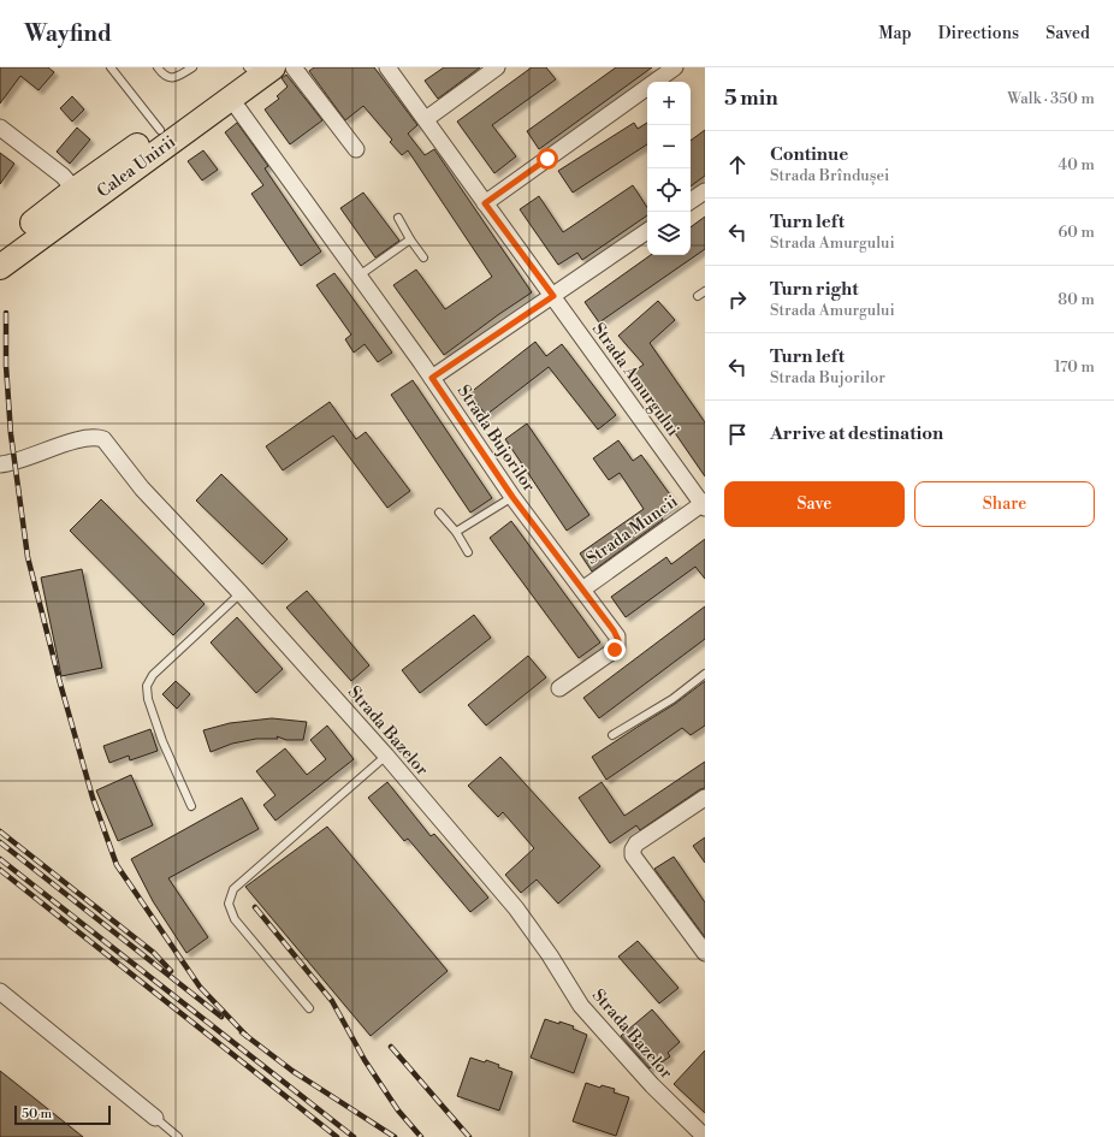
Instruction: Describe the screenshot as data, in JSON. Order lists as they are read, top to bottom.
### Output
{
  "streets": {
    "main road": ["Calea Unirii"],
    "street": [
      "Strada Amurgului",
      "Strada Bujorilor",
      "Strada Muncii",
      "Strada Bazelor"
    ]
  },
  "crossings": [
    ["Calea Unirii", "Strada Bujorilor"],
    ["Strada Amurgului", "Strada Muncii"],
    ["Strada Bujorilor", "Strada Muncii"]
  ],
  "scale_bar": "50 m",
  "page": {
    "header": "Wayfind",
    "nav": ["Map", "Directions", "Saved"],
    "heading": ["5 min", "Walk · 350 m"],
    "map_buttons": ["+", "−"],
    "list": [
      ["Continue", "Strada Brîndușei", "40 m"],
      ["Turn left", "Strada Amurgului", "60 m"],
      ["Turn right", "Strada Amurgului", "80 m"],
      ["Turn left", "Strada Bujorilor", "170 m"],
      "Arrive at destination"
    ],
    "buttons": ["Save", "Share"],
    "scale": "50 m"
  }
}
